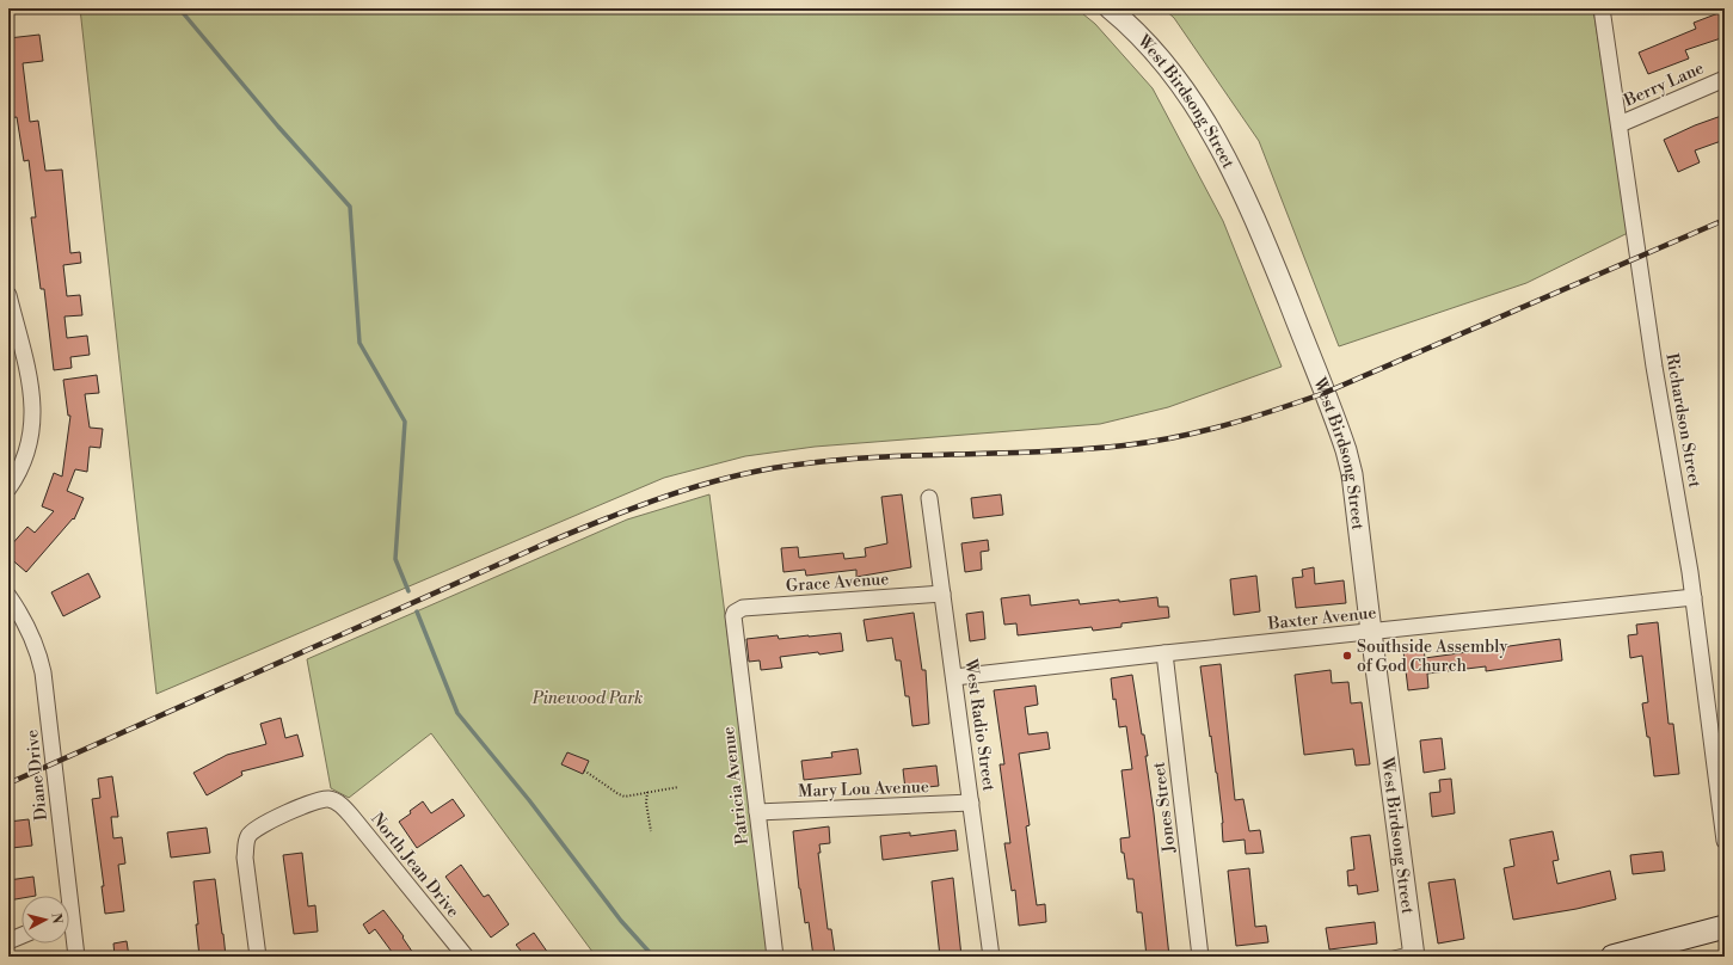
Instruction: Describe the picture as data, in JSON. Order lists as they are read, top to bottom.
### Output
{
  "streets": {
    "street": [
      "Berry Lane",
      "West Birdsong Street",
      "Richardson Street",
      "Grace Avenue",
      "Baxter Avenue",
      "West Radio Street",
      "Diane Drive",
      "Patricia Avenue",
      "Mary Lou Avenue",
      "Jones Street",
      "North Jean Drive"
    ]
  },
  "crossings": [
    ["Berry Lane", "Richardson Street"],
    ["West Birdsong Street", "Baxter Avenue"],
    ["Richardson Street", "Baxter Avenue"],
    ["Grace Avenue", "West Radio Street"],
    ["Grace Avenue", "Patricia Avenue"],
    ["Baxter Avenue", "West Radio Street"],
    ["Baxter Avenue", "Jones Street"],
    ["West Radio Street", "Mary Lou Avenue"],
    ["Patricia Avenue", "Mary Lou Avenue"]
  ],
  "parks": ["Pinewood Park"],
  "places": ["Southside Assembly of God Church"],
  "north": "right"
}
